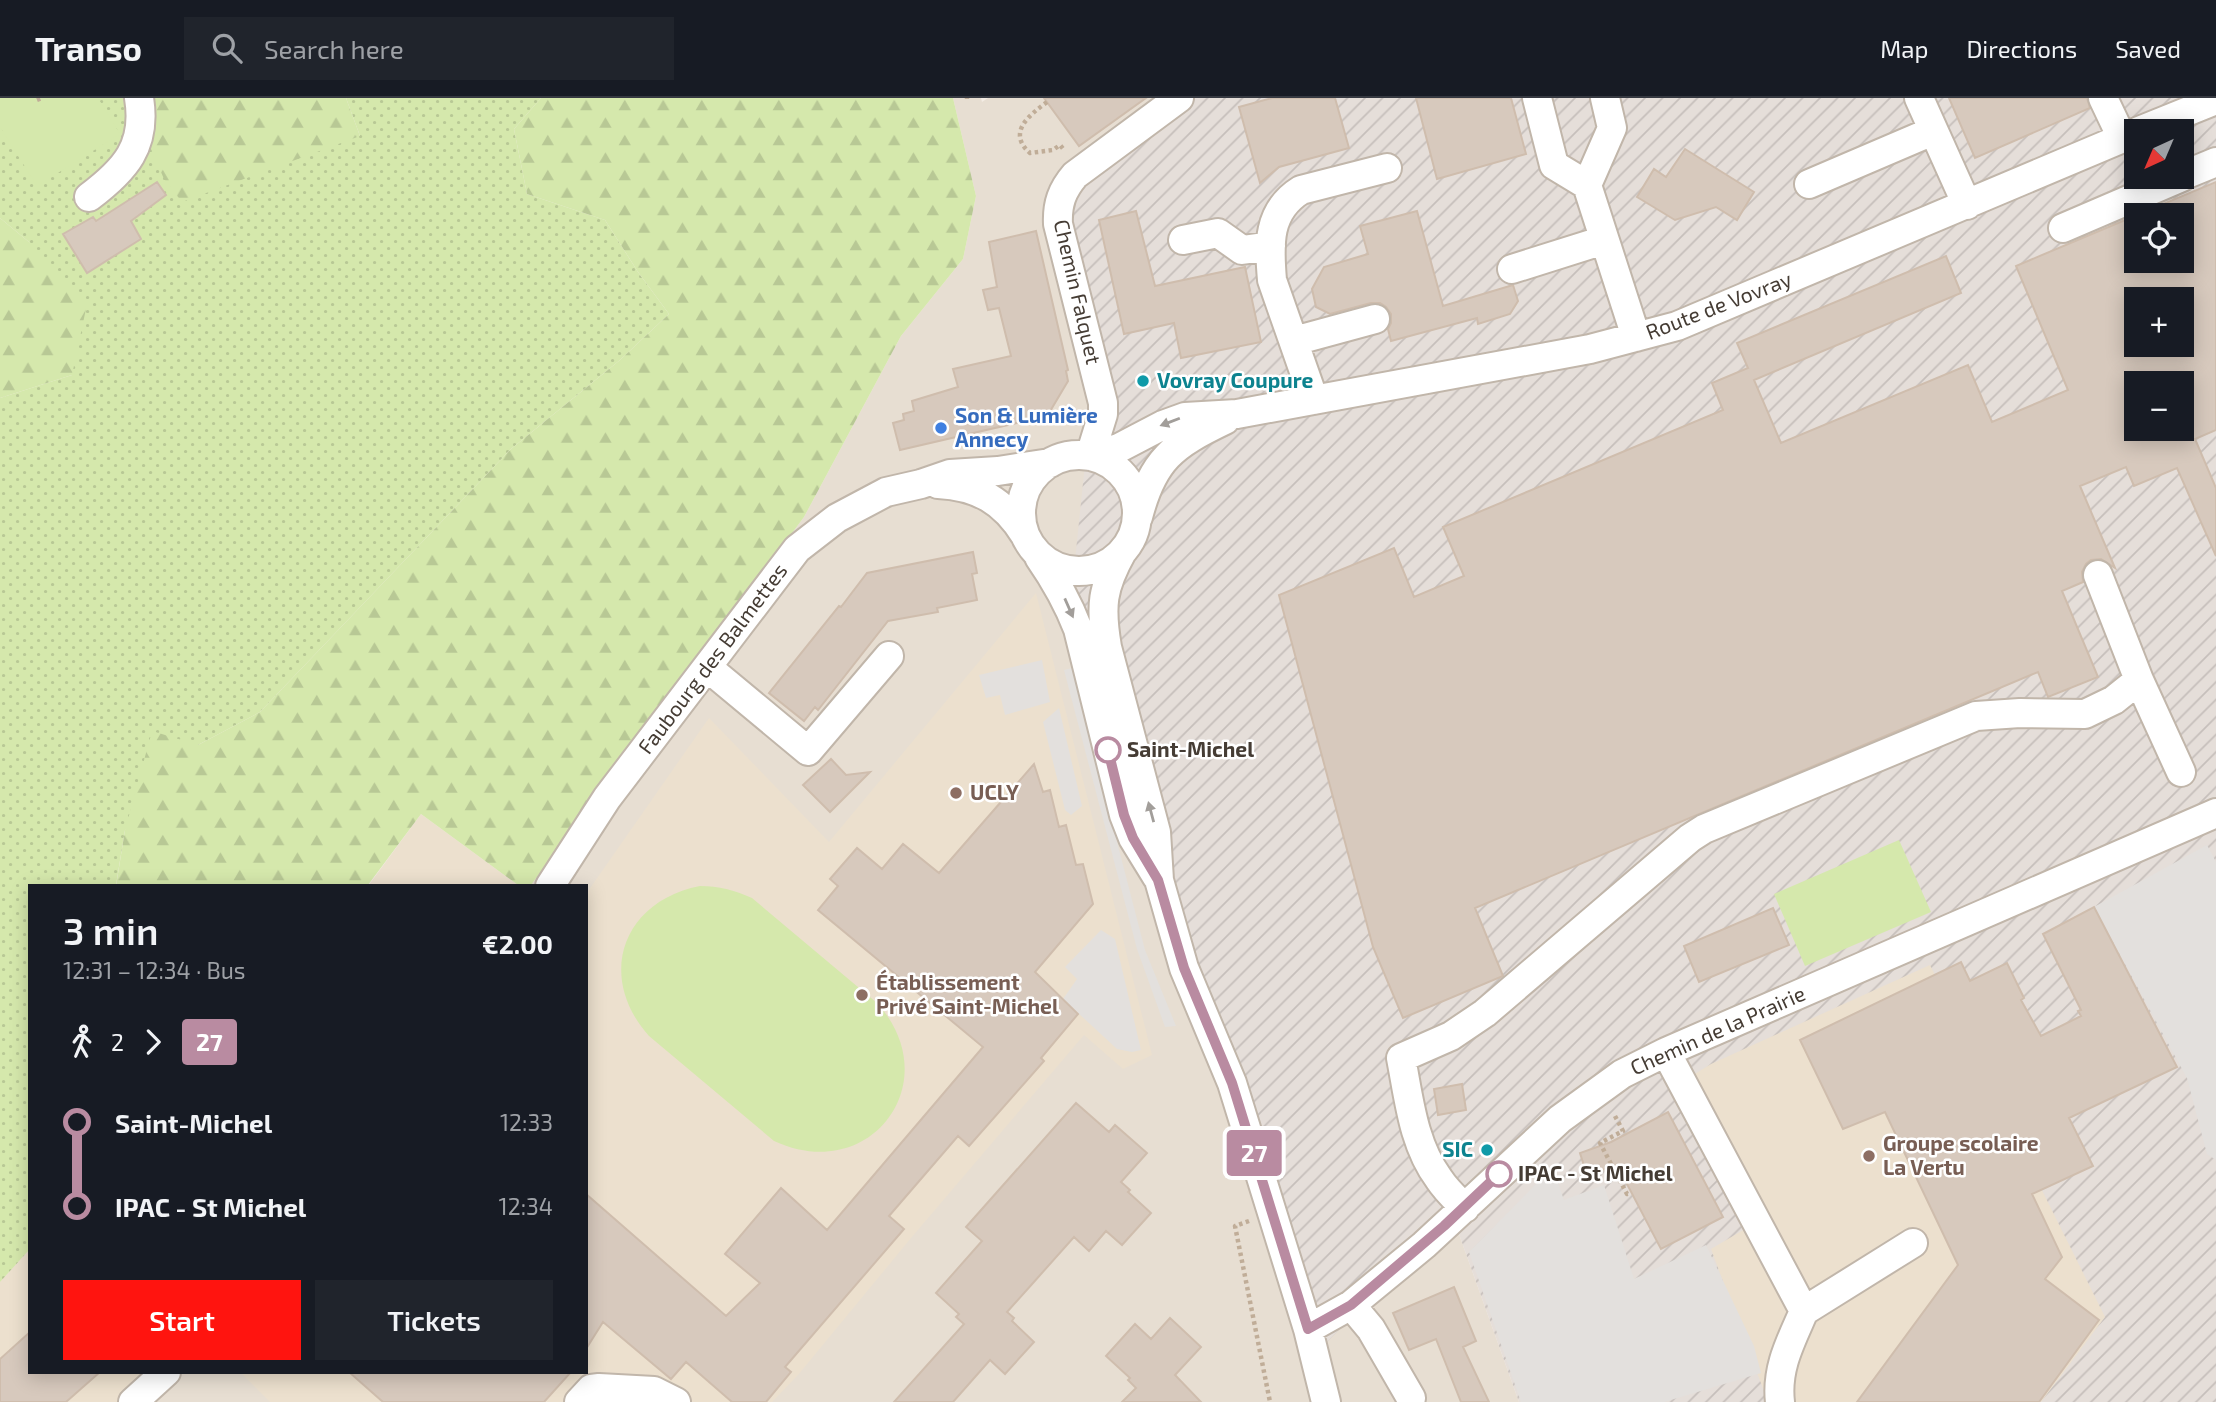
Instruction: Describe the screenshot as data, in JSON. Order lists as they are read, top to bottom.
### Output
{
  "streets": {
    "street": [
      "Chemin Falquet",
      "Route de Vovray",
      "Faubourg des Balmettes",
      "Chemin de la Prairie"
    ]
  },
  "crossings": [
    ["Chemin Falquet", "Route de Vovray"],
    ["Chemin Falquet", "Faubourg des Balmettes"],
    ["Route de Vovray", "Faubourg des Balmettes"]
  ],
  "places": [
    "Vovray Coupure",
    "Son & Lumière Annecy",
    "Saint-Michel",
    "UCLY",
    "Établissement Privé Saint-Michel",
    "SIC",
    "Groupe scolaire La Vertu",
    "IPAC - St Michel"
  ],
  "lines": ["bus line 27"],
  "north": "bottom left",
  "page": {
    "header": "Transo",
    "search": "Search here",
    "nav": ["Map", "Directions", "Saved"],
    "on_map": "27",
    "map_buttons": ["+", "−"],
    "heading": ["3 min", "12:31 – 12:34 · Bus", "€2.00"],
    "legs": ["2", "27"],
    "list": [
      {
        "name": "Saint-Michel",
        "value": "12:33"
      },
      {
        "name": "IPAC - St Michel",
        "value": "12:34"
      }
    ],
    "buttons": ["Start", "Tickets"]
  }
}
